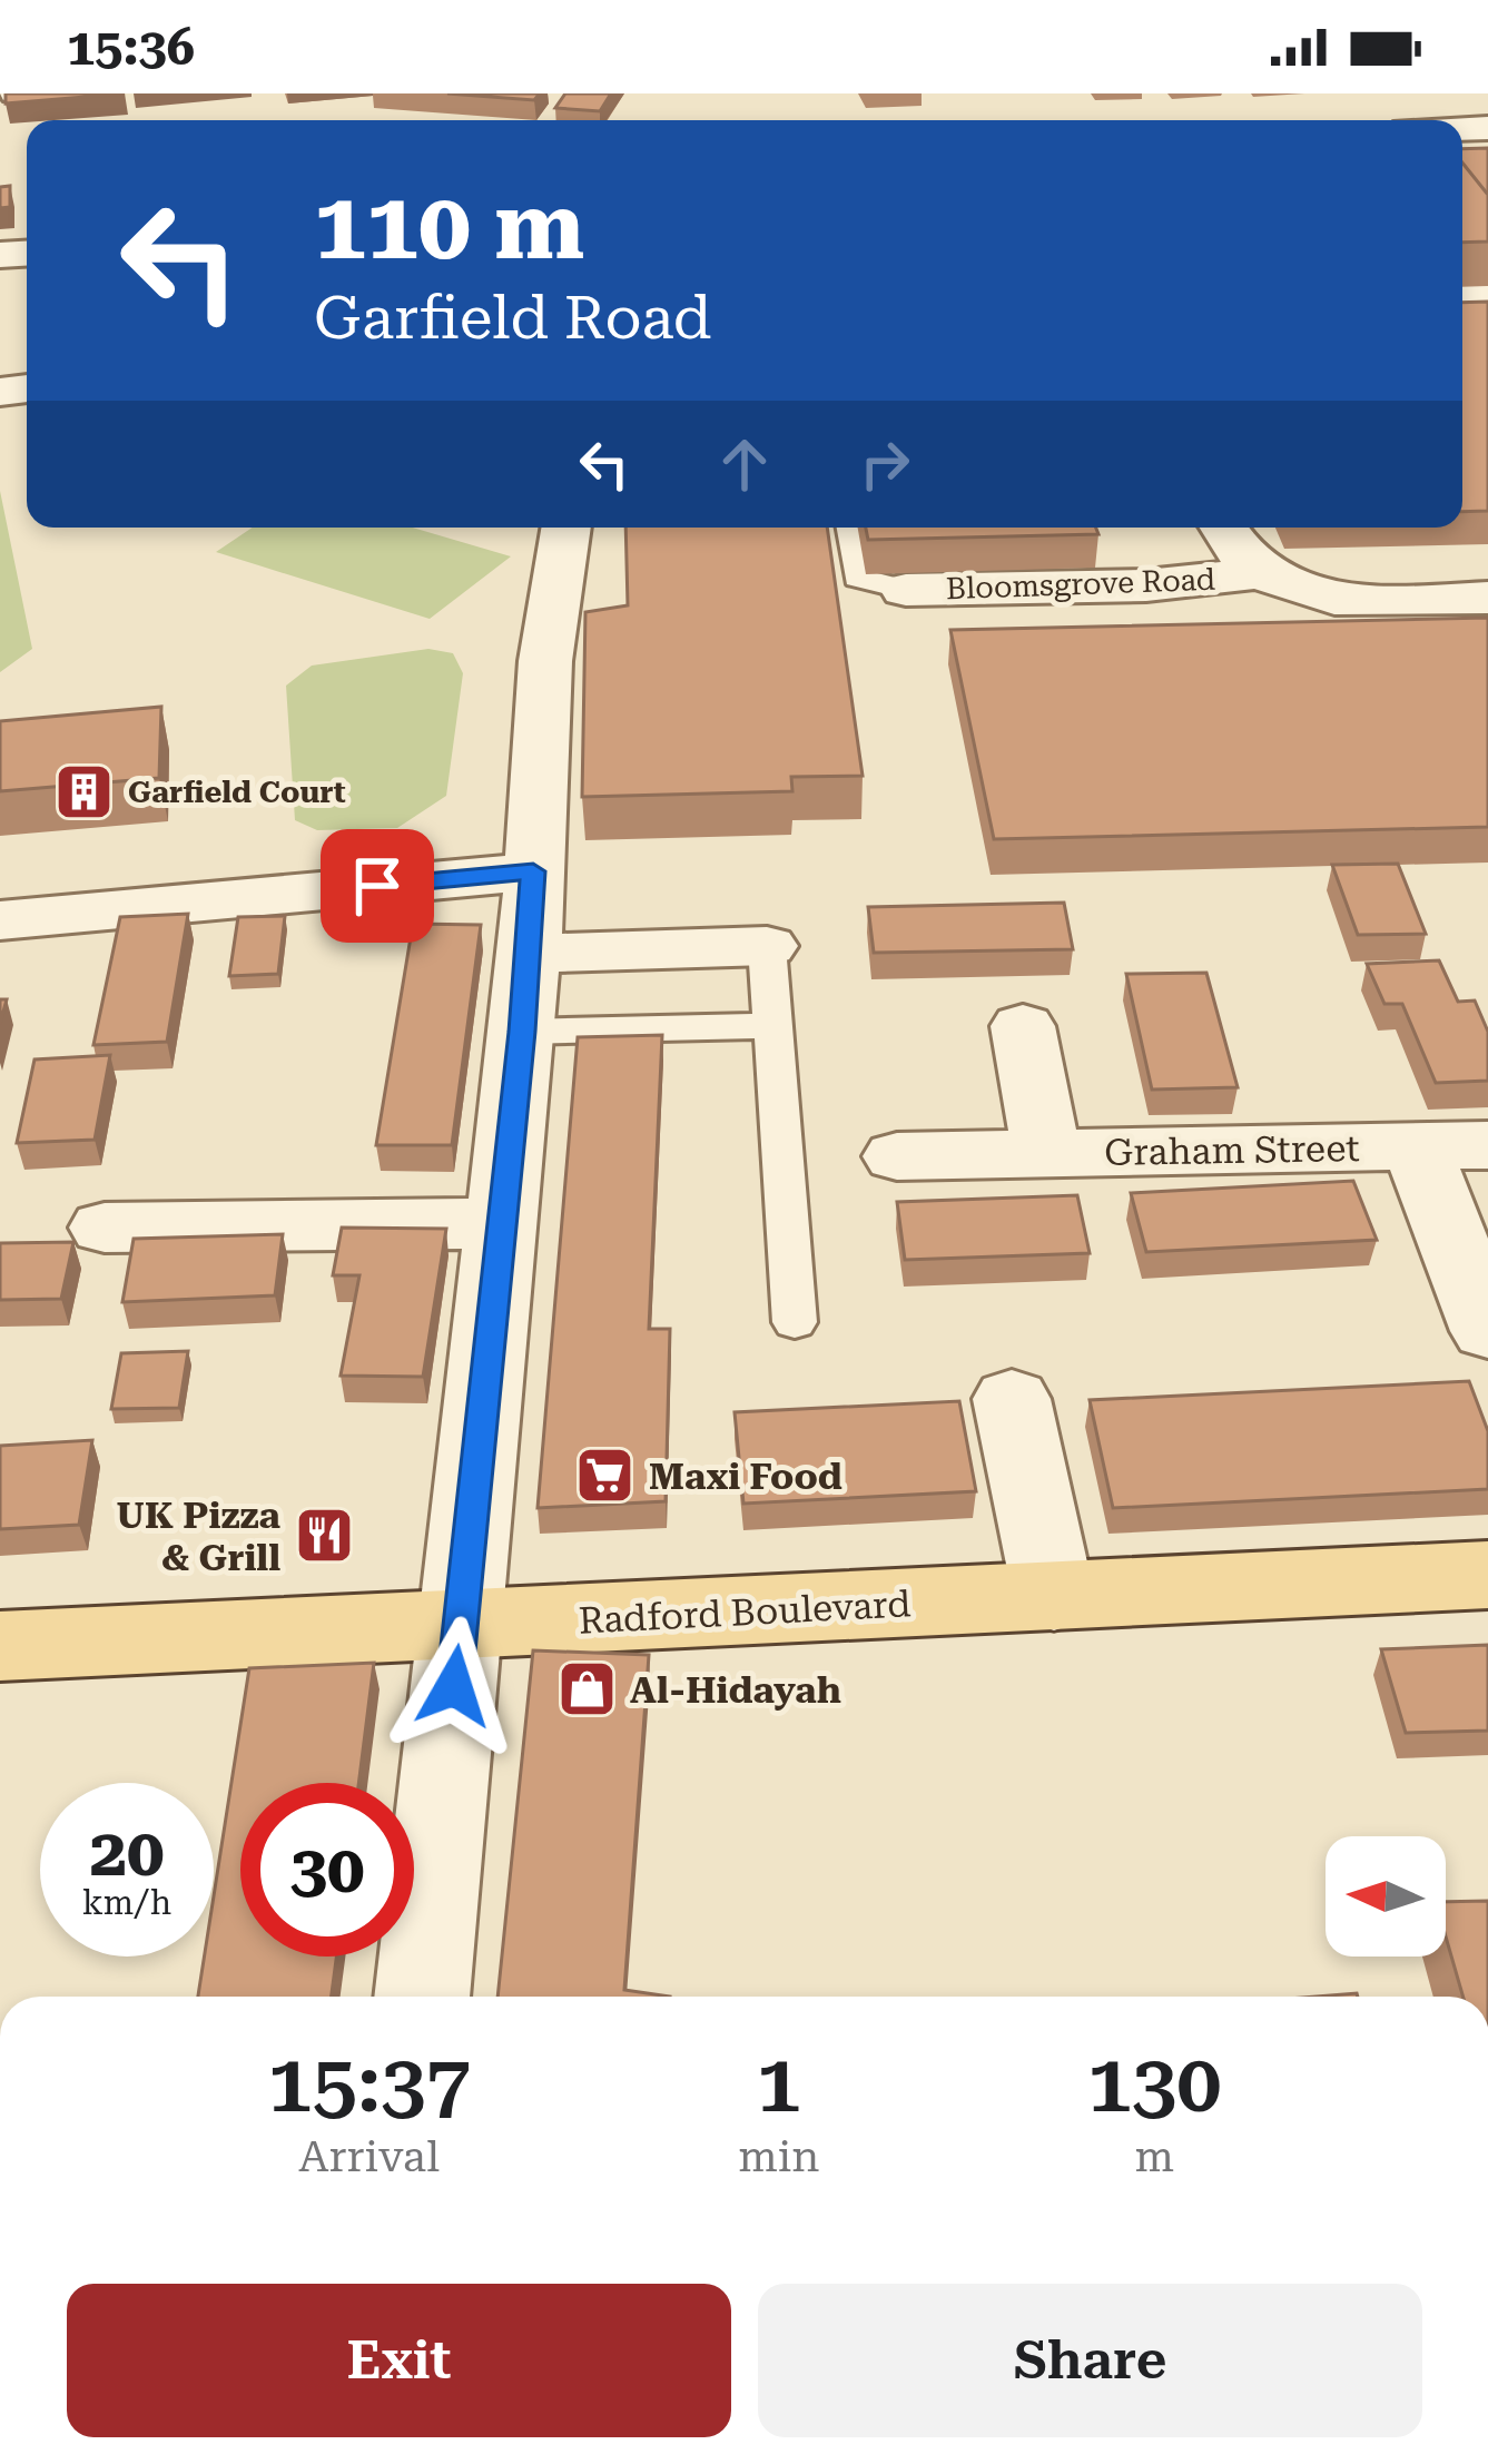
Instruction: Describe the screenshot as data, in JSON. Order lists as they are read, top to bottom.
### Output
{
  "streets": {
    "main road": ["Radford Boulevard"],
    "street": ["Bloomsgrove Road", "Graham Street"]
  },
  "places": {
    "building": ["Garfield Court"],
    "supermarket": ["Maxi Food"],
    "restaurant": ["UK Pizza & Grill"],
    "shop": ["Al-Hidayah"]
  },
  "north": "left",
  "page": {
    "status": "15:36",
    "turn": ["110 m", "Garfield Road"],
    "speed": "20 km/h",
    "limit": "30",
    "eta": [
      "15:37",
      "Arrival",
      "1",
      "min",
      "130",
      "m"
    ],
    "buttons": ["Exit", "Share"]
  }
}
